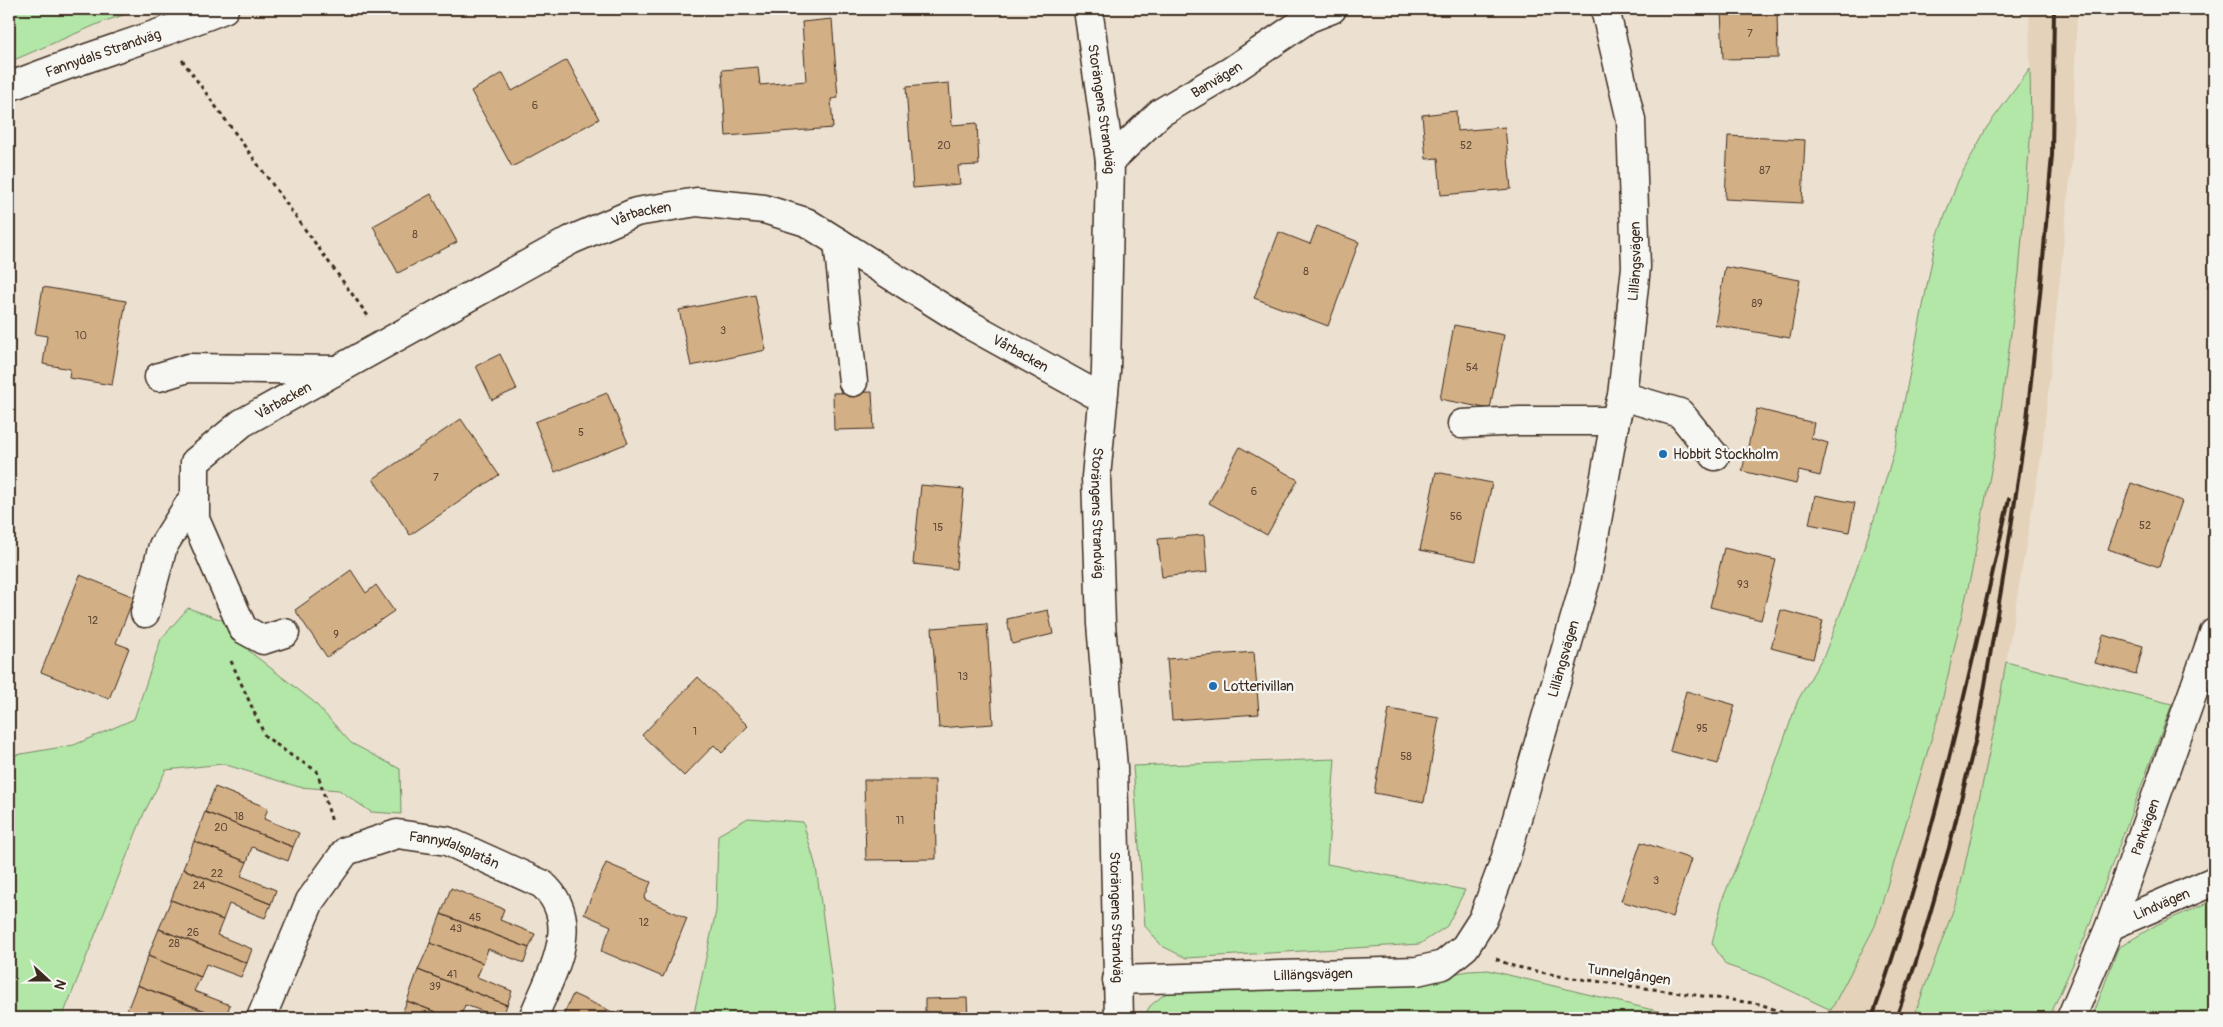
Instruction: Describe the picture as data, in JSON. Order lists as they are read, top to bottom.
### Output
{
  "streets": {
    "street": [
      "Fannydals Strandväg",
      "Banvägen",
      "Storängens Strandväg",
      "Vårbacken",
      "Lillängsvägen",
      "Parkvägen",
      "Fannydalsplatån",
      "Lindvägen"
    ],
    "path": ["Tunnelgången"]
  },
  "crossings": [
    ["Banvägen", "Storängens Strandväg"],
    ["Storängens Strandväg", "Vårbacken"],
    ["Storängens Strandväg", "Lillängsvägen"],
    ["Lillängsvägen", "Tunnelgången"],
    ["Parkvägen", "Lindvägen"]
  ],
  "places": ["Hobbit Stockholm", "Lotterivillan"],
  "house_numbers": [
    "7",
    "6",
    "20",
    "52",
    "87",
    "8",
    "8",
    "89",
    "3",
    "10",
    "54",
    "5",
    "7",
    "6",
    "56",
    "52",
    "15",
    "93",
    "12",
    "9",
    "13",
    "95",
    "1",
    "58",
    "18",
    "11",
    "20",
    "22",
    "3",
    "24",
    "45",
    "12",
    "43",
    "26",
    "28",
    "41",
    "39"
  ],
  "north": "right"
}
